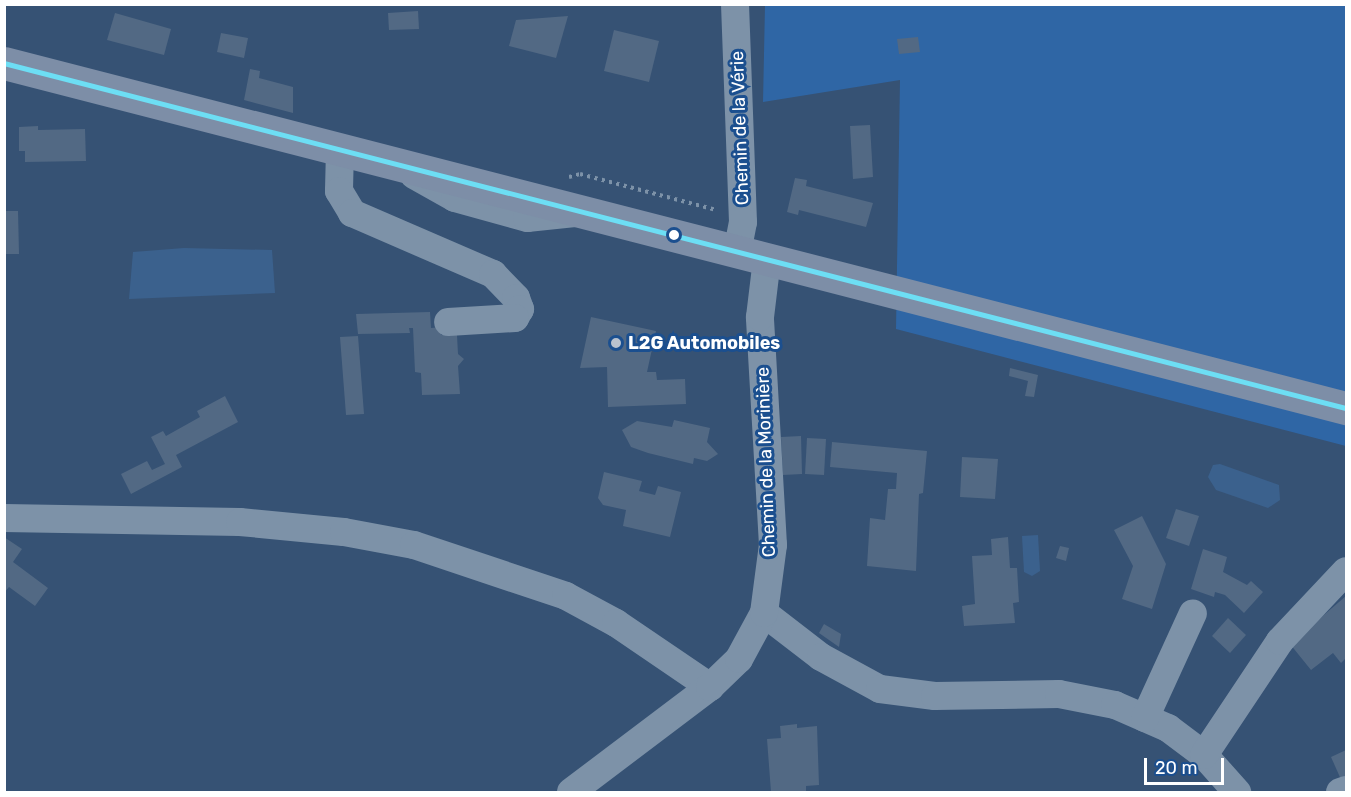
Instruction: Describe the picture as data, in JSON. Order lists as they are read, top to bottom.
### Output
{
  "streets": {
    "street": ["Chemin de la Vérie", "Chemin de la Morinière"]
  },
  "crossings": [
    ["Chemin de la Vérie", "Chemin de la Morinière"]
  ],
  "places": ["L2G Automobiles"],
  "scale_bar": "20 m"
}
